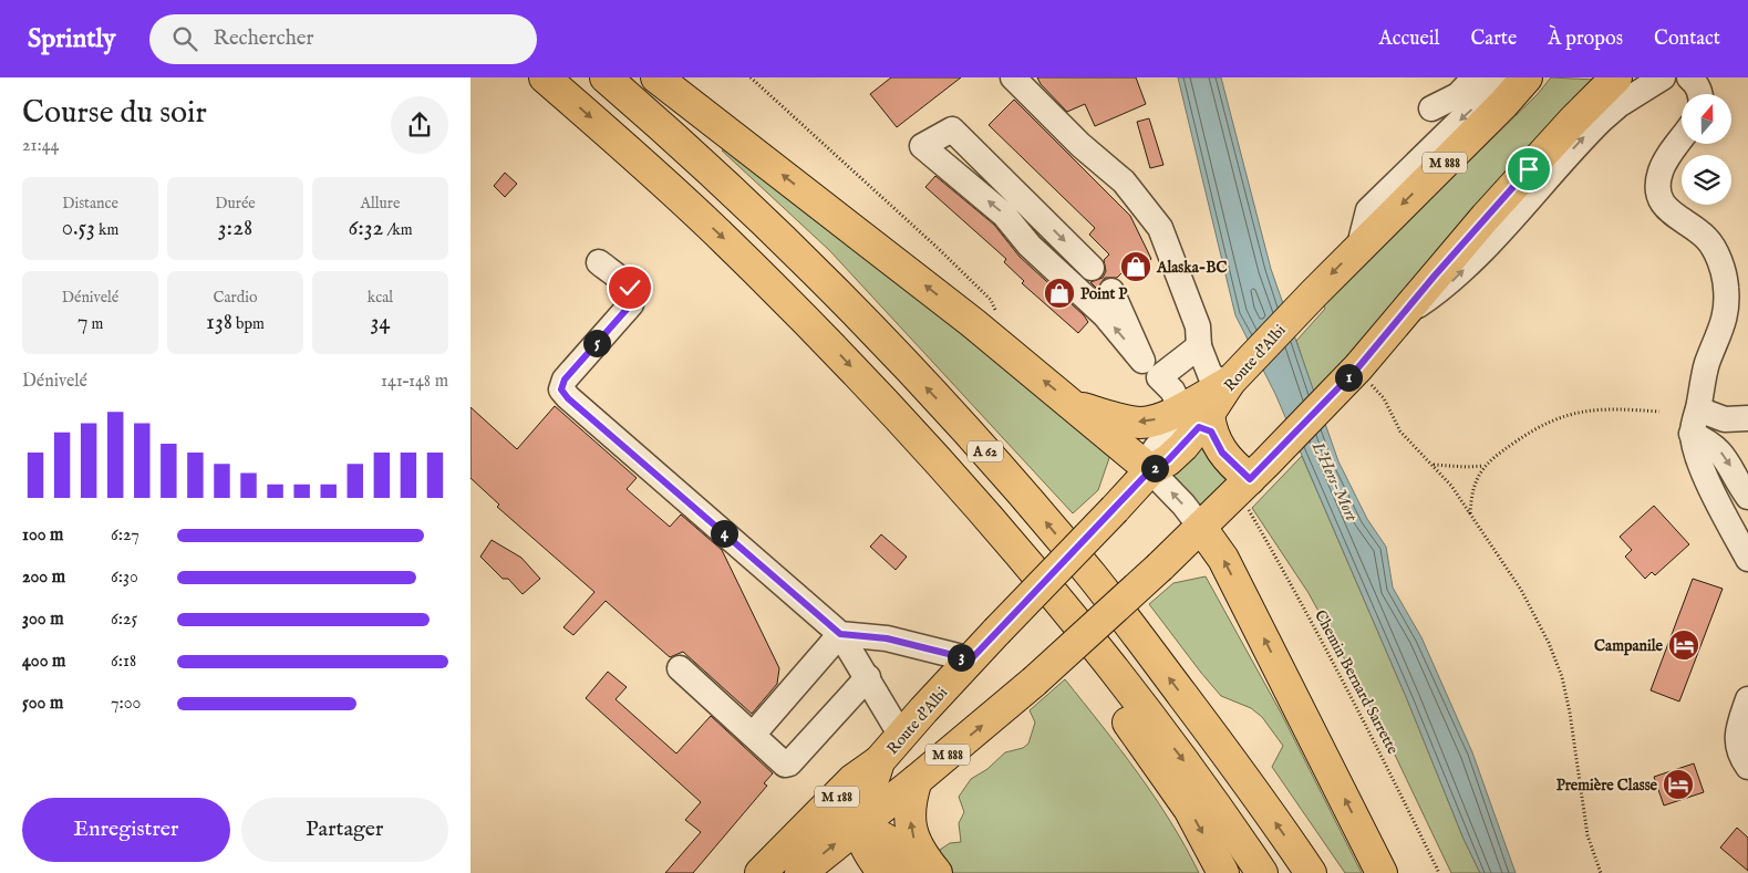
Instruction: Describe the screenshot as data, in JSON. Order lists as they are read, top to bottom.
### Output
{
  "streets": {
    "main road": [
      "M 888",
      "Route d'Albi",
      "A 62",
      "M 188"
    ],
    "path": ["Chemin Bernard Sarrette"]
  },
  "crossings": [
    ["M 888", "Chemin Bernard Sarrette"],
    ["M 888", "M 188"]
  ],
  "water": ["L'Hers-Mort"],
  "places": {
    "shop": ["Alaska-BC", "Point P"],
    "hotel": ["Campanile", "Première Classe"]
  },
  "north": "top",
  "page": {
    "header": "Sprintly",
    "search": "Rechercher",
    "nav": [
      "Accueil",
      "Carte",
      "À propos",
      "Contact"
    ],
    "heading": ["Course du soir", "21:44"],
    "stats": [
      ["Distance", "0.53 km"],
      ["Durée", "3:28"],
      ["Allure", "6:32 /km"],
      ["Dénivelé", "7 m"],
      ["Cardio", "138 bpm"],
      ["kcal", "34"]
    ],
    "pins": [
      "5",
      "1",
      "2",
      "4",
      "3"
    ],
    "chart": ["Dénivelé", "141–148 m"],
    "list": [
      {
        "name": "100 m",
        "note": "6:27"
      },
      {
        "name": "200 m",
        "note": "6:30"
      },
      {
        "name": "300 m",
        "note": "6:25"
      },
      {
        "name": "400 m",
        "note": "6:18"
      },
      {
        "name": "500 m",
        "note": "7:00"
      }
    ],
    "buttons": ["Enregistrer", "Partager"]
  }
}
